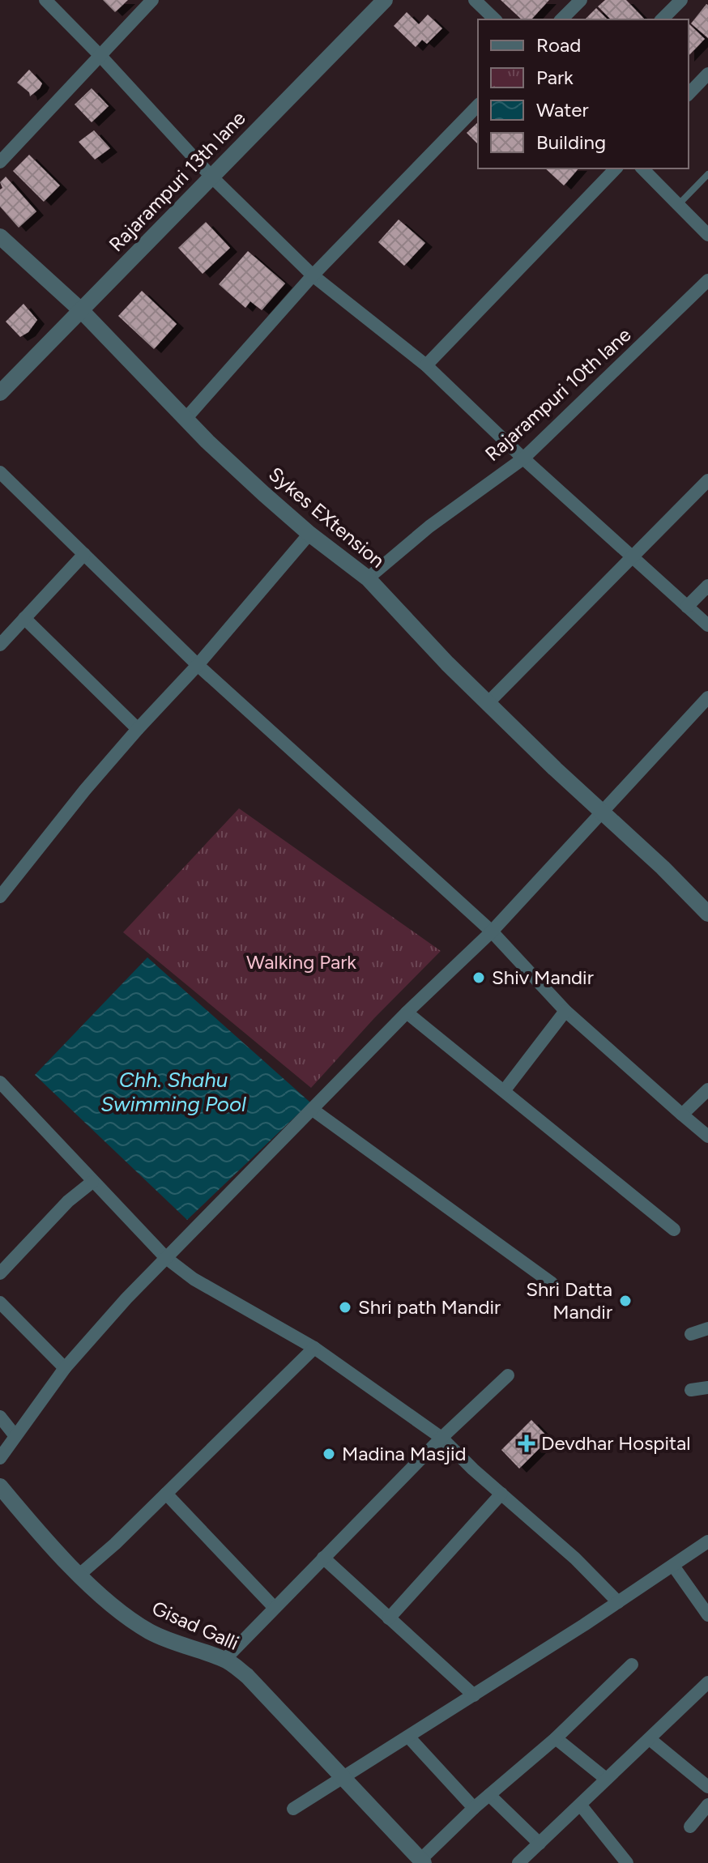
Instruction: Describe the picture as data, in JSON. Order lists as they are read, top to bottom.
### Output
{
  "streets": {
    "street": [
      "Rajarampuri 13th lane",
      "Rajarampuri 10th lane",
      "Sykes EXtension",
      "Gisad Galli"
    ]
  },
  "crossings": [
    ["Rajarampuri 13th lane", "Sykes EXtension"],
    ["Rajarampuri 10th lane", "Sykes EXtension"]
  ],
  "water": ["Chh. Shahu Swimming Pool"],
  "parks": ["Walking Park"],
  "places": {
    "other": [
      "Shiv Mandir",
      "Shri Datta Mandir",
      "Shri path Mandir",
      "Madina Masjid"
    ],
    "health": ["Devdhar Hospital"]
  },
  "legend": [
    "Road",
    "Park",
    "Water",
    "Building"
  ]
}
